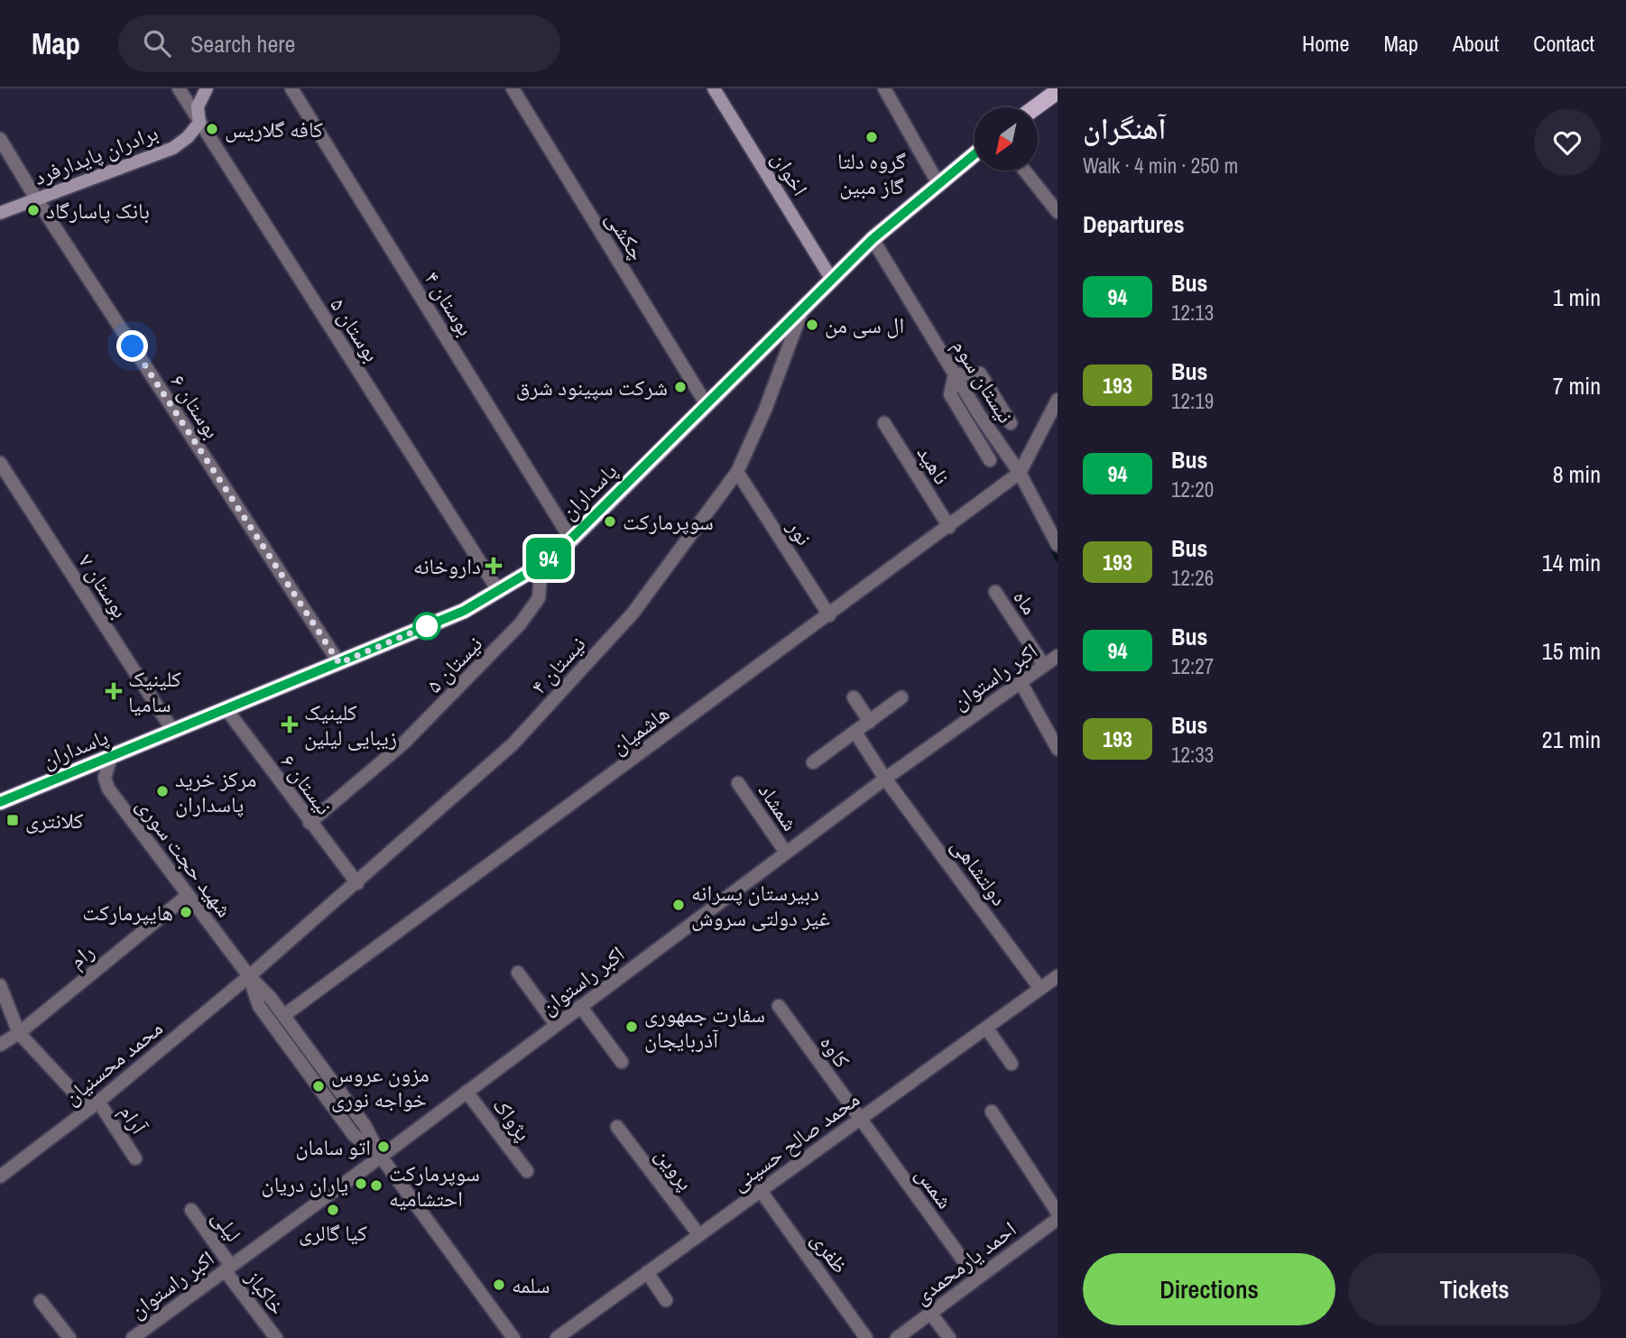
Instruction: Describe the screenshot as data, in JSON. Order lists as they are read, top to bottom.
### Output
{
  "streets": {
    "main road": ["برادران پایدارفرد", "اخوان", "پاسداران"],
    "street": [
      "چکشی",
      "بوستان ۴",
      "بوستان ۵",
      "نیستان سوم",
      "بوستان ۶",
      "ناهید",
      "نور",
      "بوستان ۷",
      "ماه",
      "نیستان ۵",
      "نیستان ۴",
      "اکبر راستوان",
      "هاشمیان",
      "نیستان ۶",
      "شمشاد",
      "شهید حجت سوری",
      "دولتشاهی",
      "رام",
      "کاوه",
      "محمد محسنیان",
      "آرام",
      "پژواک",
      "محمد صالح حسینی",
      "پروین",
      "شمس",
      "لیلی",
      "ظفری",
      "احمد یارمحمدی",
      "خاکباز"
    ]
  },
  "crossings": [
    ["برادران پایدارفرد", "بوستان ۵"],
    ["برادران پایدارفرد", "بوستان ۶"],
    ["اخوان", "پاسداران"],
    ["چکشی", "پاسداران"],
    ["بوستان ۴", "پاسداران"],
    ["بوستان ۵", "پاسداران"],
    ["نیستان سوم", "پاسداران"],
    ["نیستان سوم", "هاشمیان"],
    ["بوستان ۶", "پاسداران"],
    ["ناهید", "هاشمیان"],
    ["پاسداران", "بوستان ۷"],
    ["پاسداران", "نیستان ۵"],
    ["پاسداران", "نیستان ۴"],
    ["پاسداران", "نیستان ۶"],
    ["پاسداران", "شهید حجت سوری"],
    ["نور", "نیستان ۴"],
    ["نور", "هاشمیان"],
    ["ماه", "اکبر راستوان"],
    ["نیستان ۵", "نیستان ۶"],
    ["نیستان ۴", "نیستان ۶"],
    ["نیستان ۴", "شهید حجت سوری"],
    ["نیستان ۴", "محمد محسنیان"],
    ["اکبر راستوان", "شمشاد"],
    ["اکبر راستوان", "شهید حجت سوری"],
    ["اکبر راستوان", "دولتشاهی"],
    ["اکبر راستوان", "پژواک"],
    ["اکبر راستوان", "لیلی"],
    ["اکبر راستوان", "خاکباز"],
    ["هاشمیان", "شهید حجت سوری"],
    ["شهید حجت سوری", "رام"],
    ["شهید حجت سوری", "محمد محسنیان"],
    ["دولتشاهی", "محمد صالح حسینی"],
    ["رام", "آرام"],
    ["کاوه", "محمد صالح حسینی"],
    ["کاوه", "شمس"],
    ["محمد محسنیان", "آرام"],
    ["محمد صالح حسینی", "پروین"],
    ["محمد صالح حسینی", "شمس"],
    ["محمد صالح حسینی", "ظفری"],
    ["شمس", "احمد یارمحمدی"],
    ["لیلی", "خاکباز"]
  ],
  "places": {
    "other": [
      "کافه گلاریس",
      "گروه دلتا گاز مبین",
      "بانک پاسارگاد",
      "ال سی من",
      "شرکت سپینود شرق",
      "سوپرمارکت",
      "مرکز خرید پاسداران",
      "دبیرستان پسرانه غیر دولتی سروش",
      "هایپرمارکت",
      "سفارت جمهوری آذربایجان",
      "مزون عروس خواجه نوری",
      "اتو سامان",
      "یاران دریان",
      "سوپرمارکت احتشامیه",
      "کیا گالری",
      "سلمه"
    ],
    "health": ["داروخانه", "کلینیک سامیا", "کلینیک زیبایی لیلین"],
    "transit": ["کلانتری"]
  },
  "lines": ["bus line 94"],
  "north": "bottom left",
  "page": {
    "header": "Map",
    "search": "Search here",
    "nav": [
      "Home",
      "Map",
      "About",
      "Contact"
    ],
    "on_map": "94",
    "heading": [
      ["آهنگران", "Walk · 4 min · 250 m"],
      "Departures"
    ],
    "list": [
      {
        "mark": "94",
        "name": "Bus",
        "note": "12:13",
        "value": "1 min"
      },
      {
        "mark": "193",
        "name": "Bus",
        "note": "12:19",
        "value": "7 min"
      },
      {
        "mark": "94",
        "name": "Bus",
        "note": "12:20",
        "value": "8 min"
      },
      {
        "mark": "193",
        "name": "Bus",
        "note": "12:26",
        "value": "14 min"
      },
      {
        "mark": "94",
        "name": "Bus",
        "note": "12:27",
        "value": "15 min"
      },
      {
        "mark": "193",
        "name": "Bus",
        "note": "12:33",
        "value": "21 min"
      }
    ],
    "buttons": ["Directions", "Tickets"]
  }
}
